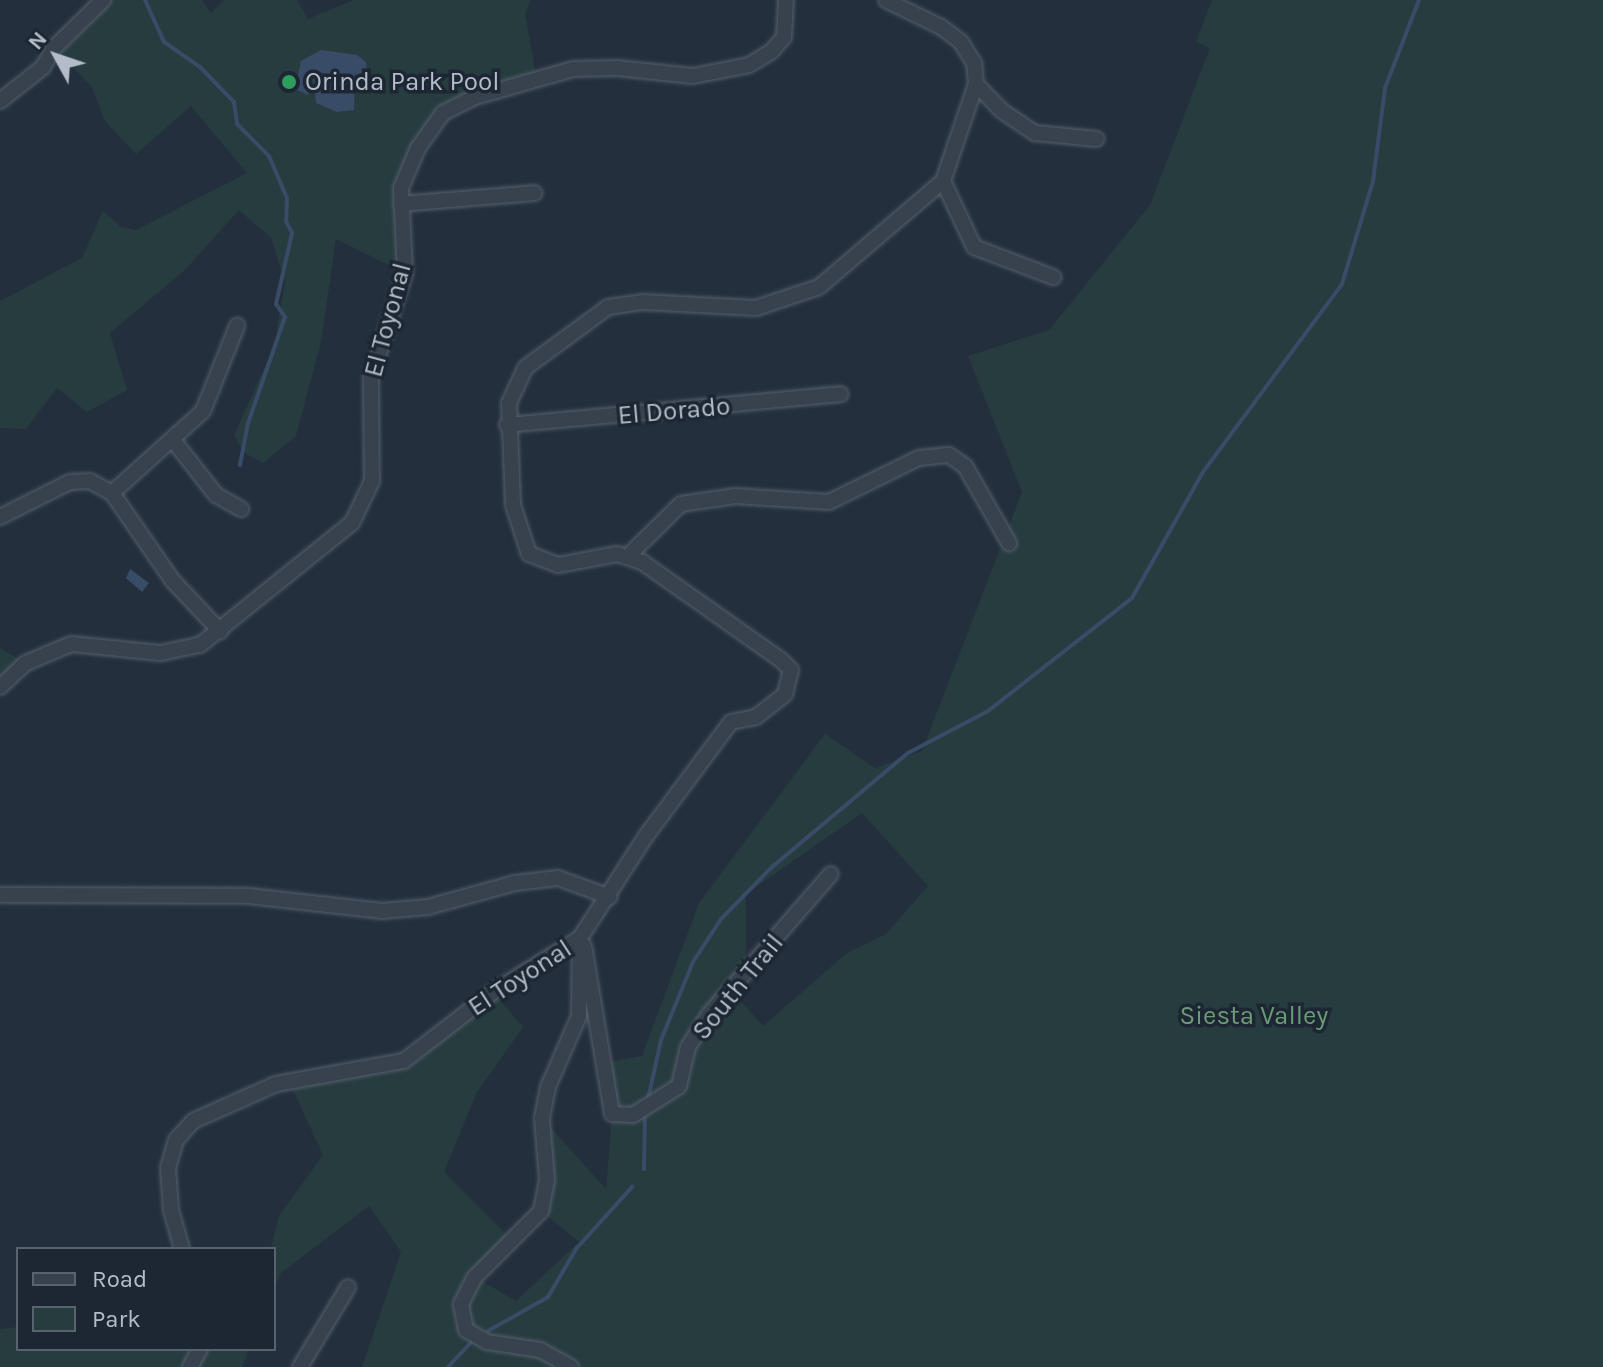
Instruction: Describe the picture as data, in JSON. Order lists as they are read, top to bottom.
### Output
{
  "streets": {
    "street": ["El Toyonal", "El Dorado", "South Trail"]
  },
  "crossings": [
    ["El Toyonal", "South Trail"]
  ],
  "parks": ["Siesta Valley"],
  "places": ["Orinda Park Pool"],
  "legend": ["Road", "Park"],
  "north": "top left"
}
